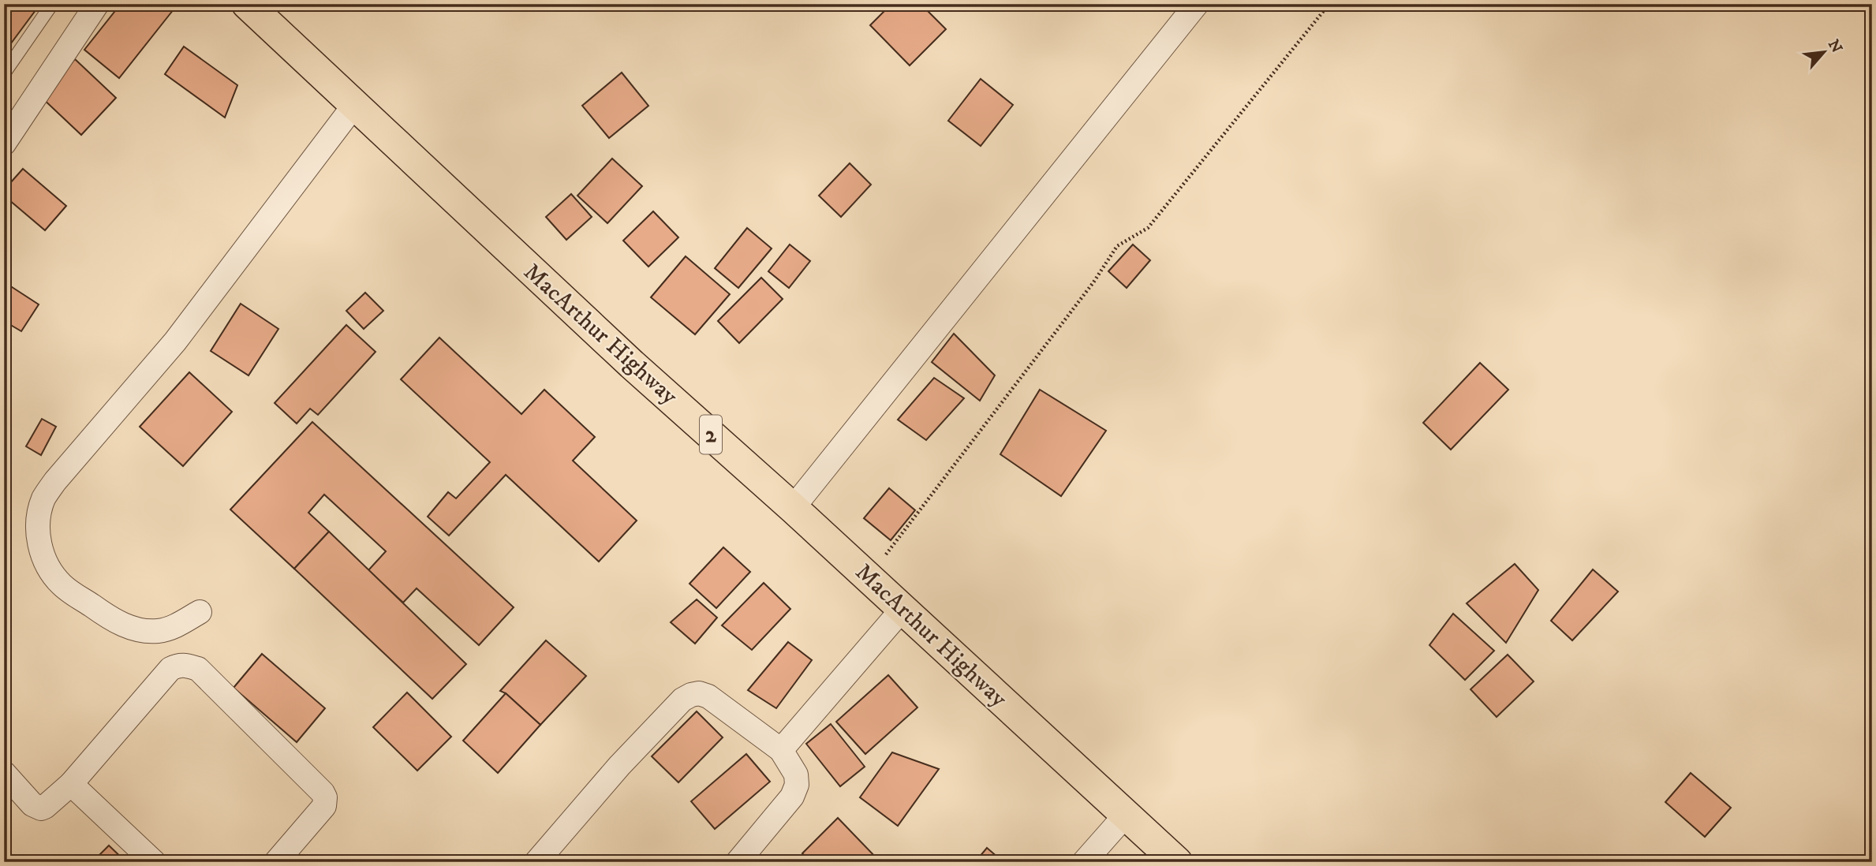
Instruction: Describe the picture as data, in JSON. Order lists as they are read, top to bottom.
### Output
{
  "streets": {
    "highway": ["MacArthur Highway", "2"]
  },
  "north": "top right"
}
